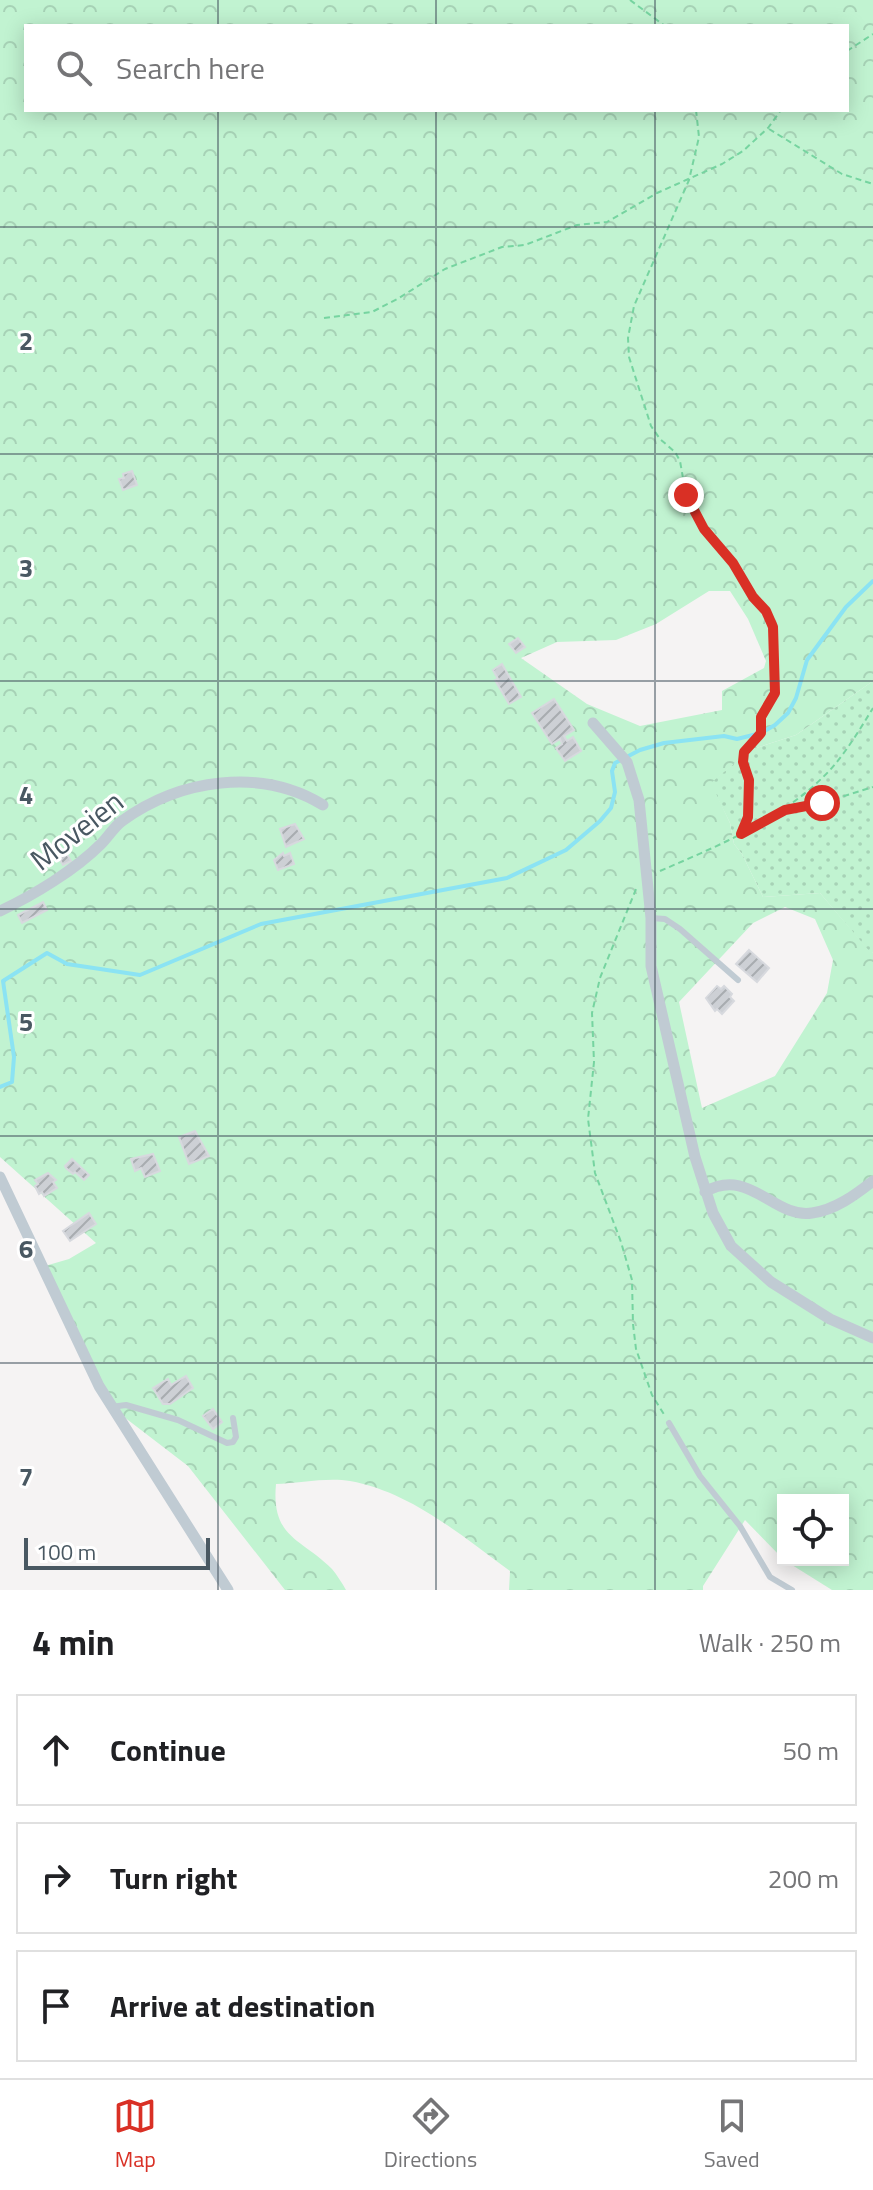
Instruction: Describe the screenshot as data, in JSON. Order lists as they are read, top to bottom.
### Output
{
  "streets": {
    "street": ["Moveien"]
  },
  "scale_bar": "100 m",
  "page": {
    "search": "Search here",
    "scale": "100 m",
    "heading": ["4 min", "Walk · 250 m"],
    "list": [
      ["Continue", "50 m"],
      ["Turn right", "200 m"],
      "Arrive at destination"
    ],
    "nav": ["Map", "Directions", "Saved"]
  },
  "grid": {
    "rows": [
      "2",
      "3",
      "4",
      "5",
      "6",
      "7"
    ]
  }
}
